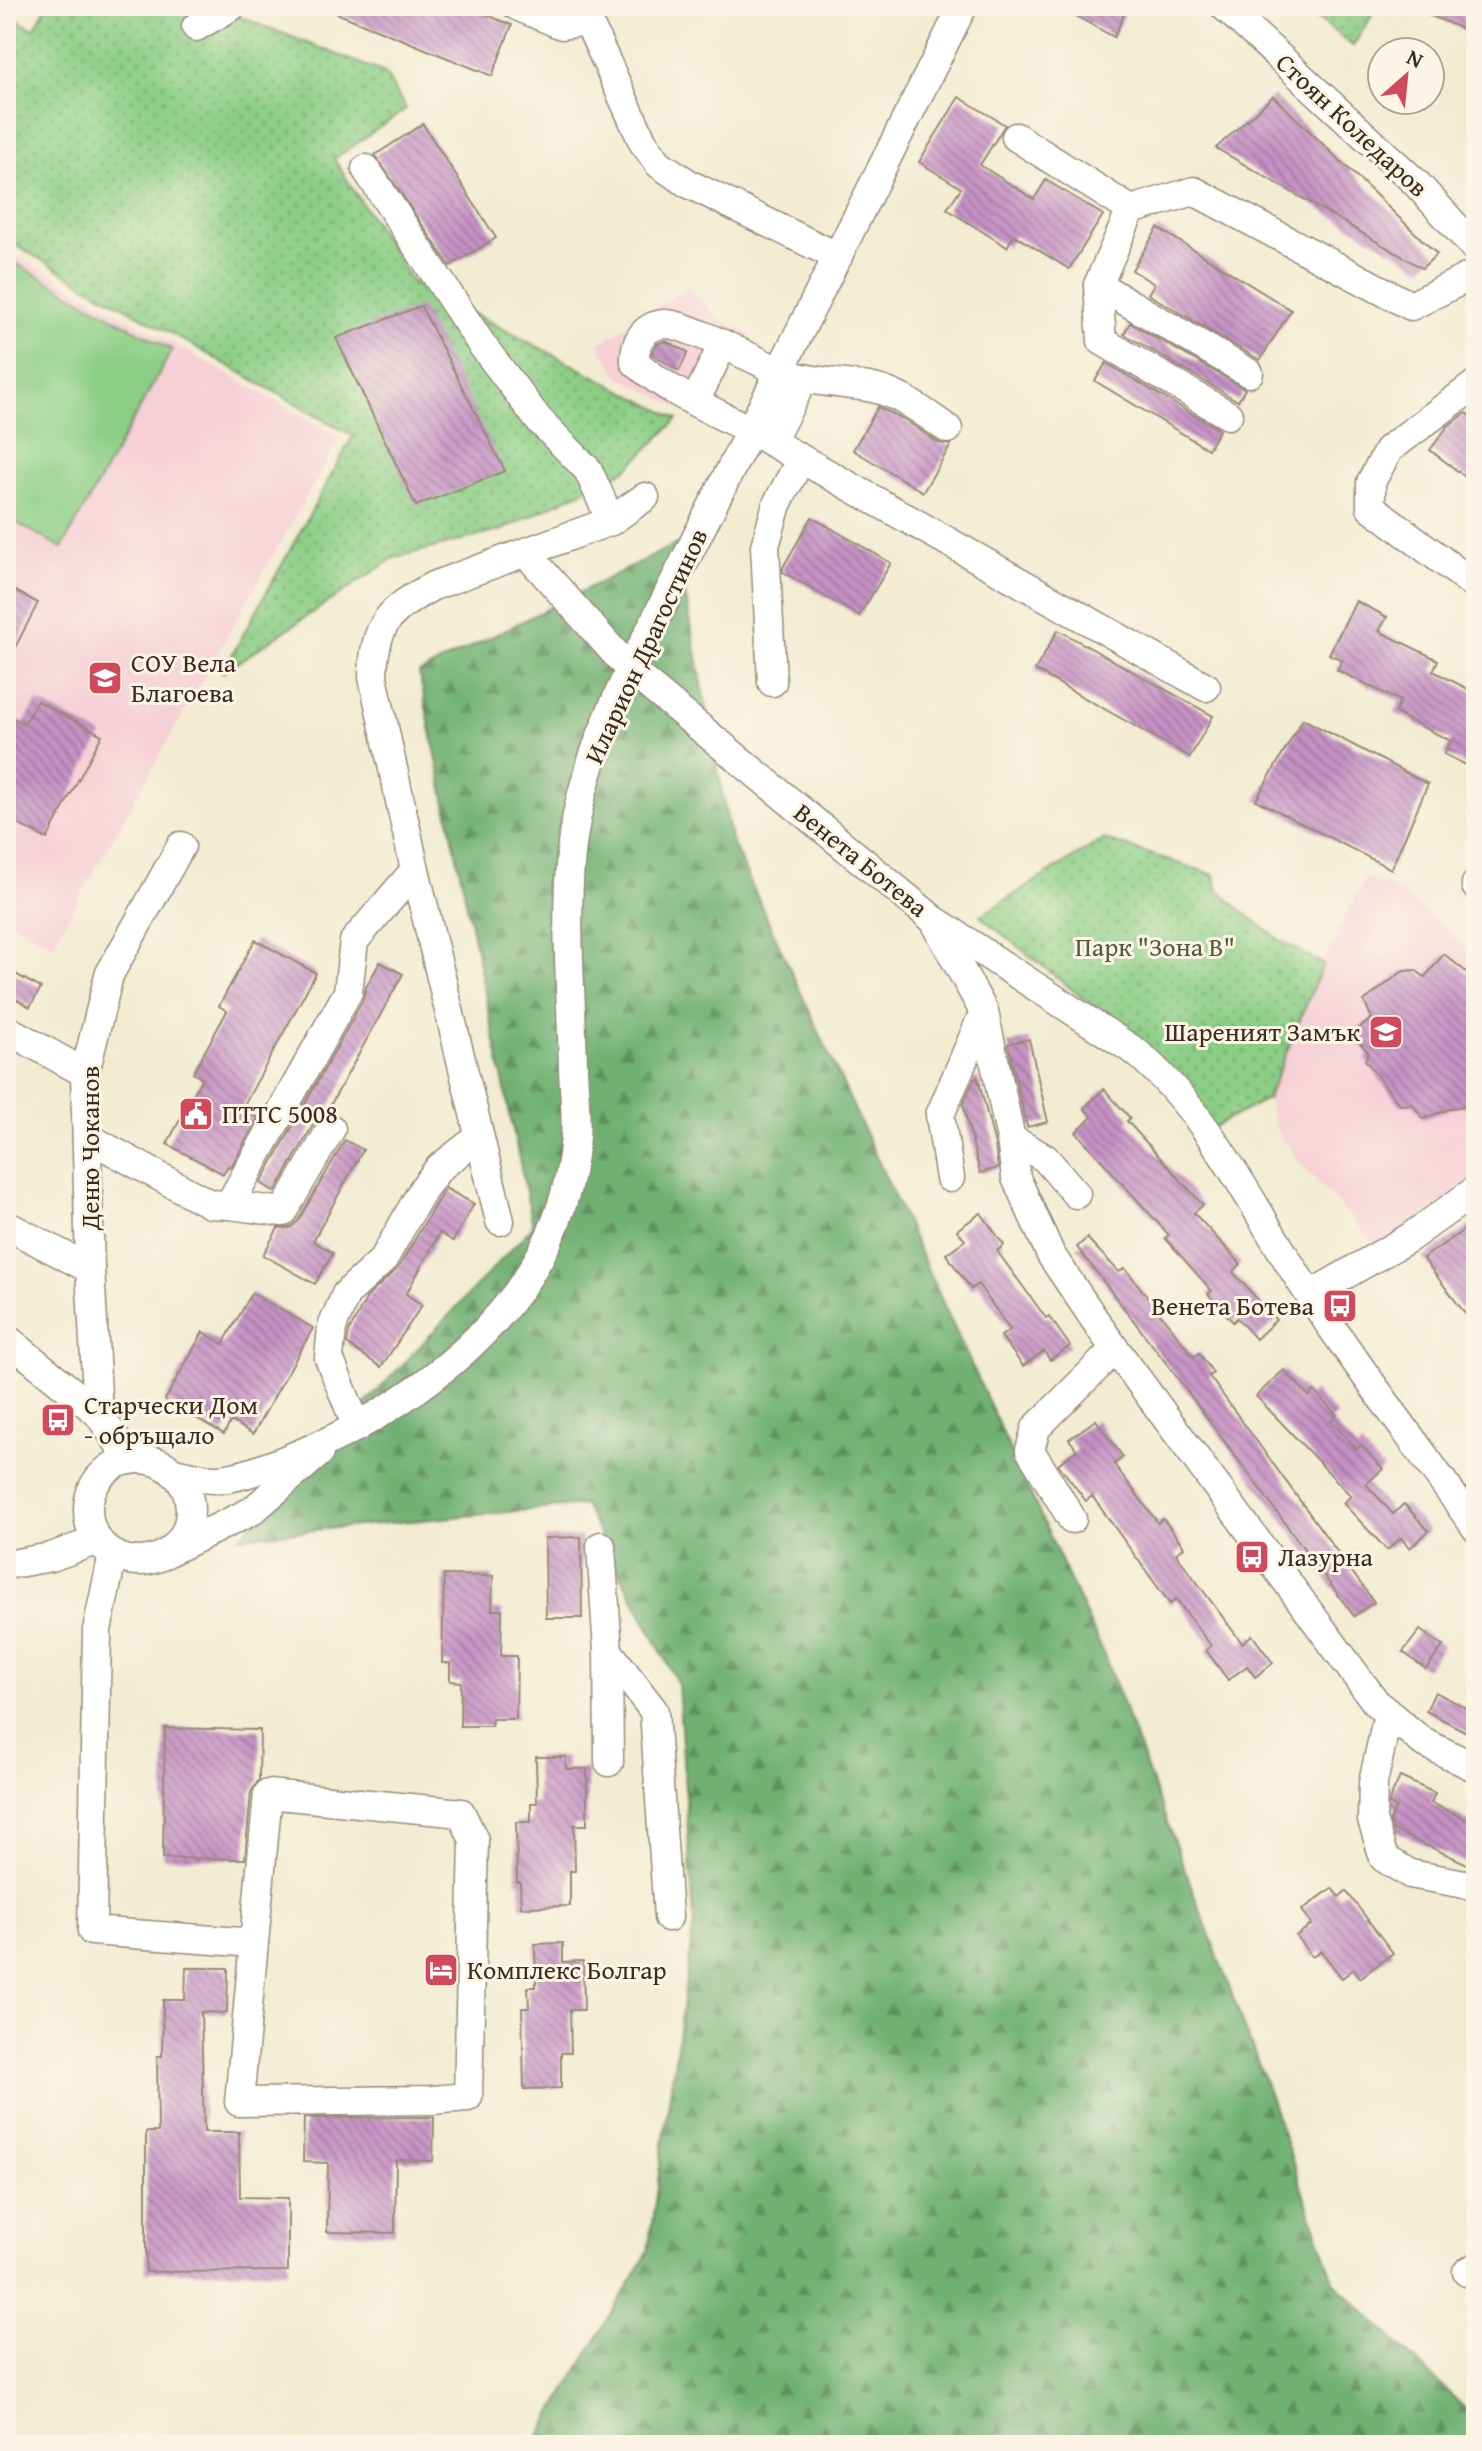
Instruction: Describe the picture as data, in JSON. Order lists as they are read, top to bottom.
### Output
{
  "streets": {
    "street": [
      "Стоян Коледаров",
      "Иларион Драгостинов",
      "Венета Ботева",
      "Деню Чоканов"
    ]
  },
  "crossings": [
    ["Иларион Драгостинов", "Венета Ботева"]
  ],
  "parks": ["Парк \"Зона В\""],
  "places": {
    "school or university": ["СОУ Вела Благоева", "Шареният Замък"],
    "public building": ["ПТТС 5008"],
    "bus stop": ["Венета Ботева", "Старчески Дом - обръщало", "Лазурна"],
    "hotel": ["Комплекс Болгар"]
  },
  "north": "top right"
}
